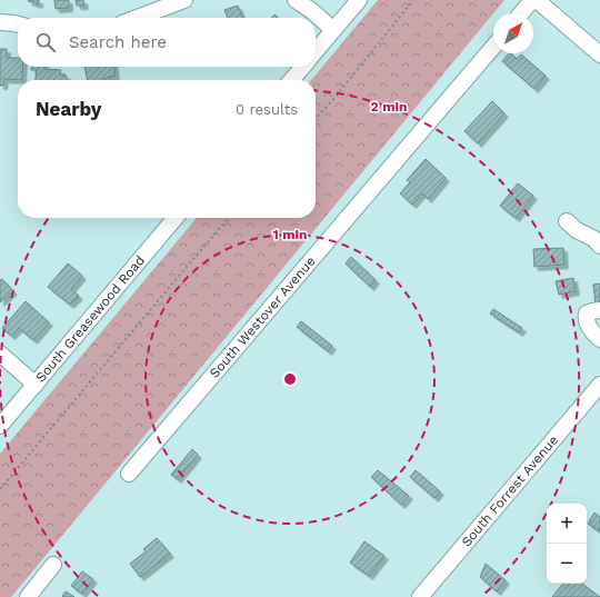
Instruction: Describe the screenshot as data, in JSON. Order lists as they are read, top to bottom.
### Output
{
  "streets": {
    "street": ["South Westover Avenue", "South Greasewood Road", "South Forrest Avenue"]
  },
  "north": "top right",
  "page": {
    "search": "Search here",
    "heading": ["Nearby", "0 results"],
    "map_buttons": ["+", "−"]
  },
  "rings": ["2 min", "1 min"]
}
